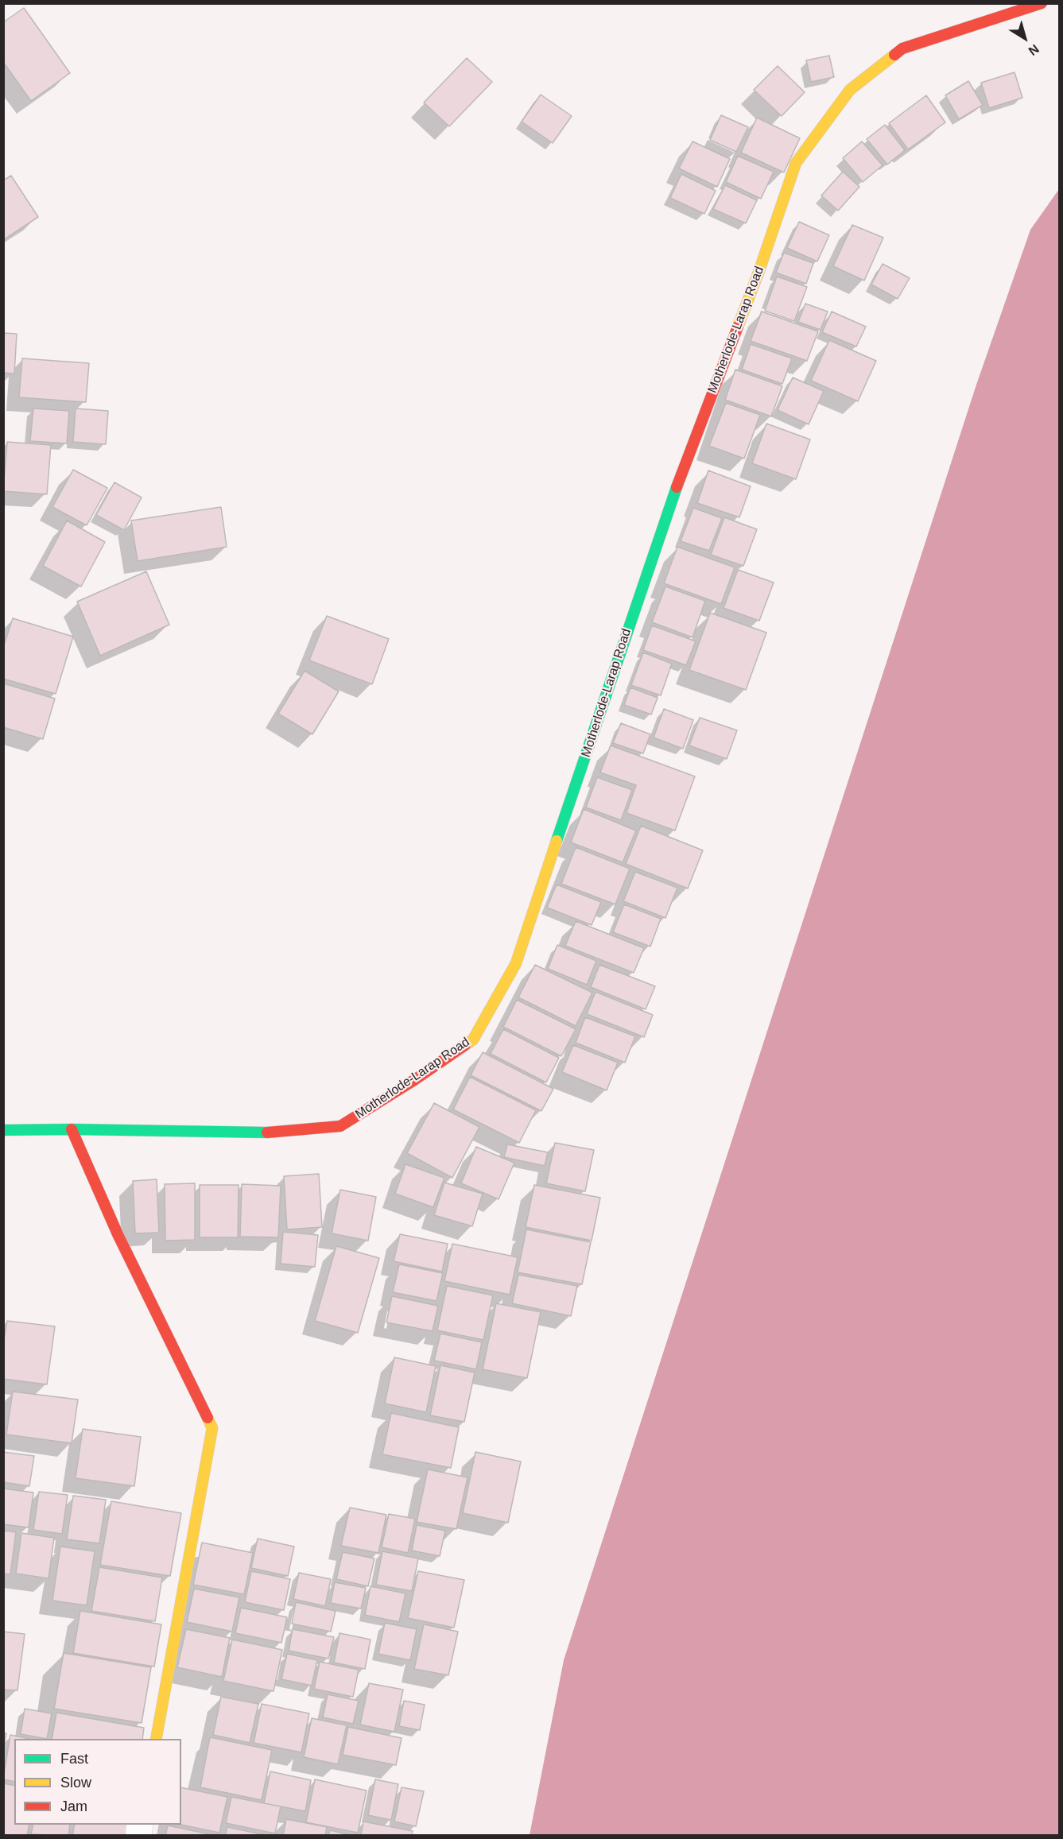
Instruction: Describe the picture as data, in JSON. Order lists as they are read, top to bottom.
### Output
{
  "streets": {
    "street": ["Motherlode-Larap Road"]
  },
  "legend": ["Fast", "Slow", "Jam"],
  "north": "bottom right"
}
